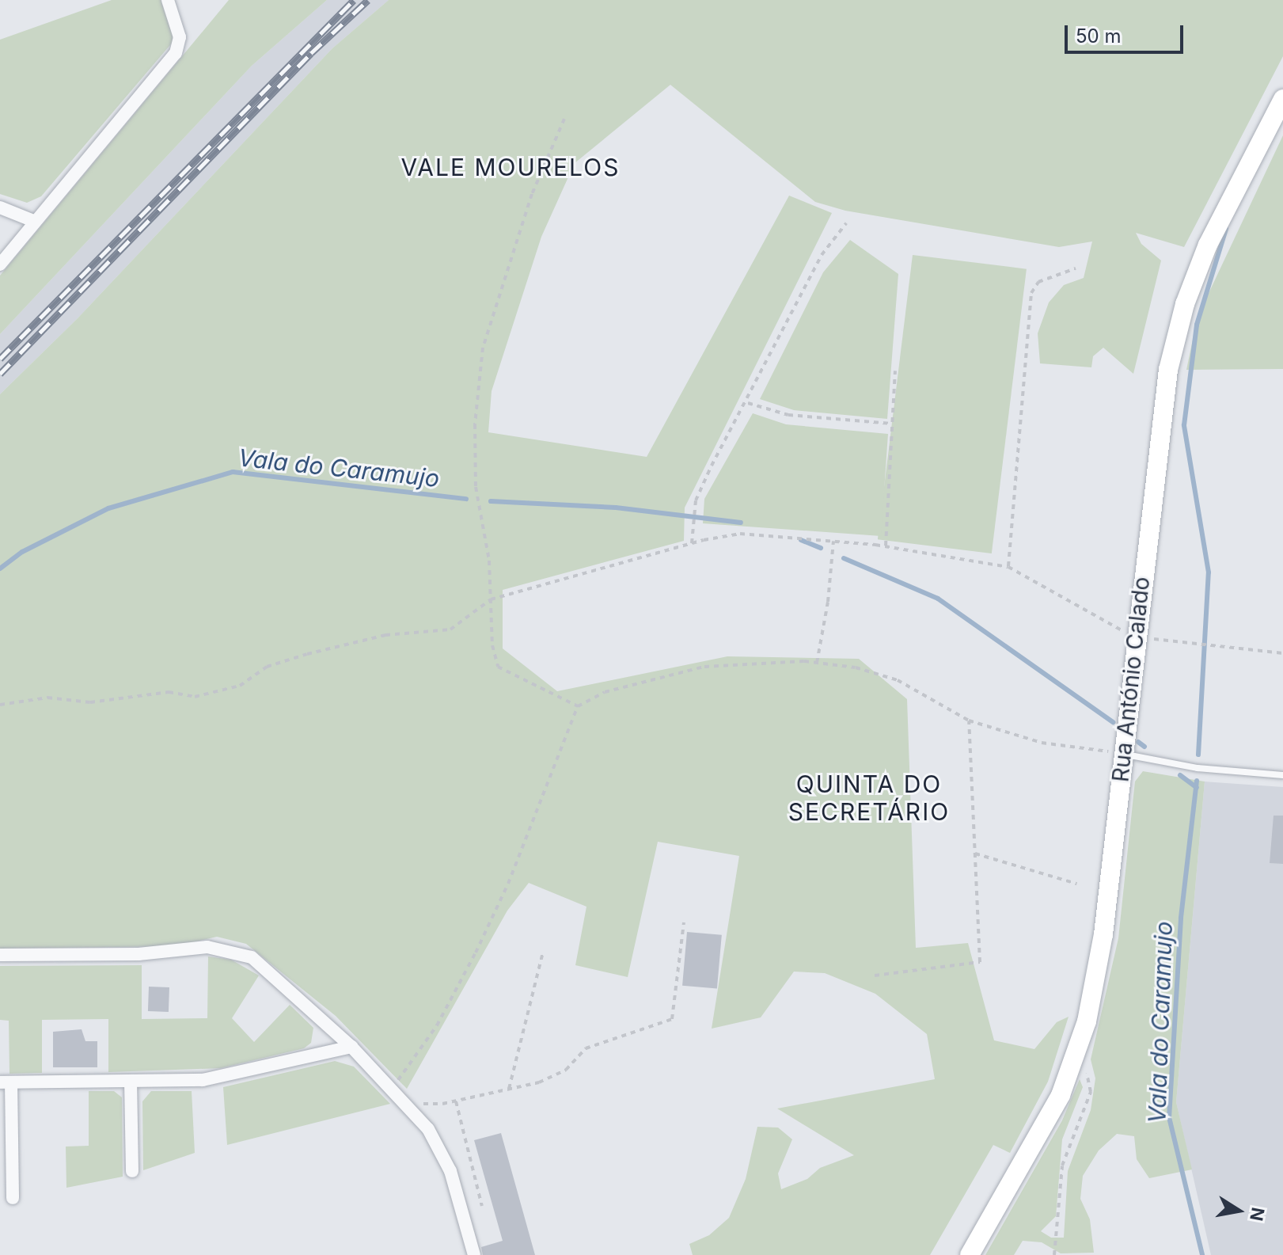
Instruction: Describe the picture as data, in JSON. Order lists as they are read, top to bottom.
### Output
{
  "streets": {
    "street": ["Rua António Calado"]
  },
  "districts": ["VALE MOURELOS", "QUINTA DO SECRETÁRIO"],
  "water": ["Vala do Caramujo"],
  "scale_bar": "50 m",
  "north": "right"
}
